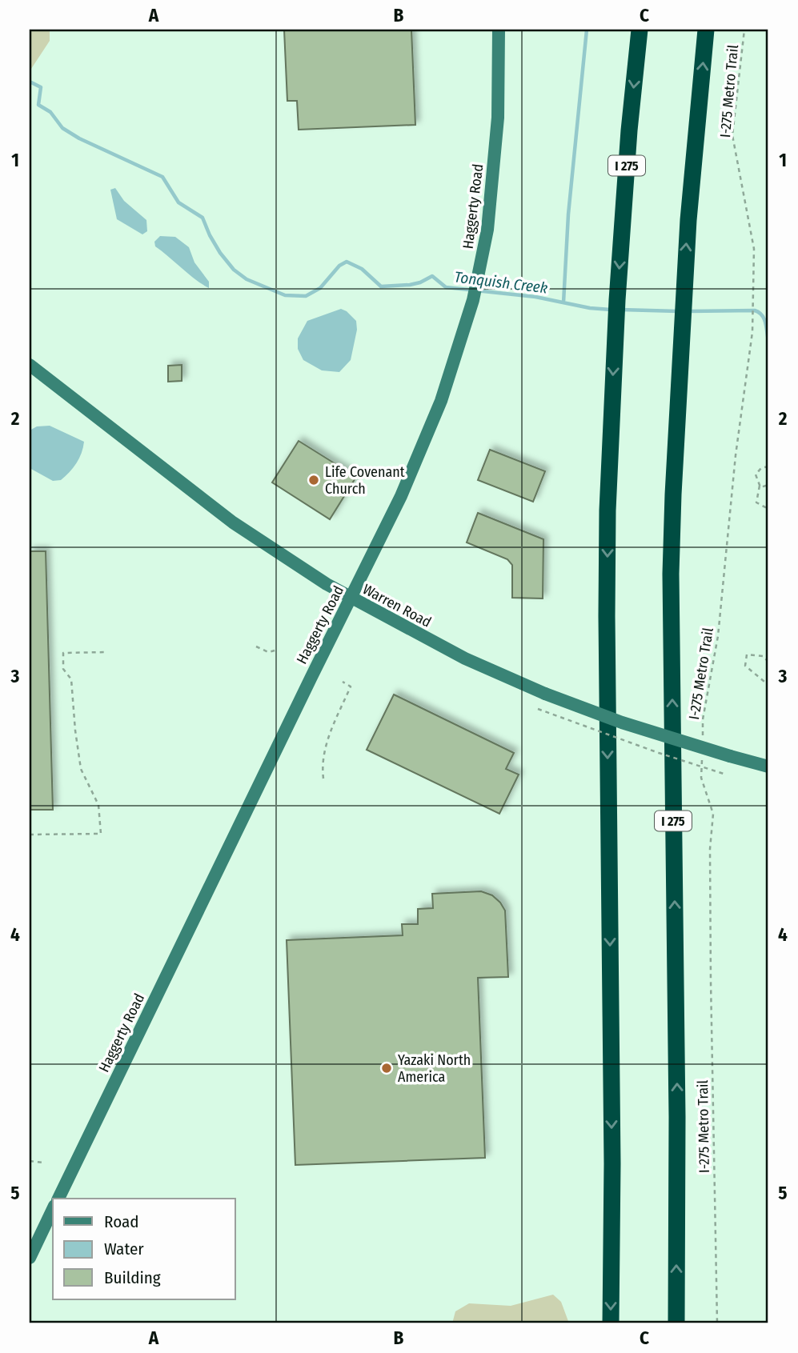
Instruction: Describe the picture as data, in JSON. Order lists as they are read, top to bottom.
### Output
{
  "streets": {
    "highway": ["I 275"],
    "main road": ["Haggerty Road", "Warren Road"],
    "path": ["I-275 Metro Trail"]
  },
  "crossings": [
    ["Haggerty Road", "Warren Road"]
  ],
  "water": ["Tonquish Creek"],
  "places": ["Life Covenant Church", "Yazaki North America"],
  "legend": ["Road", "Water", "Building"],
  "grid": {
    "columns": ["A", "B", "C"],
    "rows": [
      "1",
      "2",
      "3",
      "4",
      "5"
    ]
  }
}
